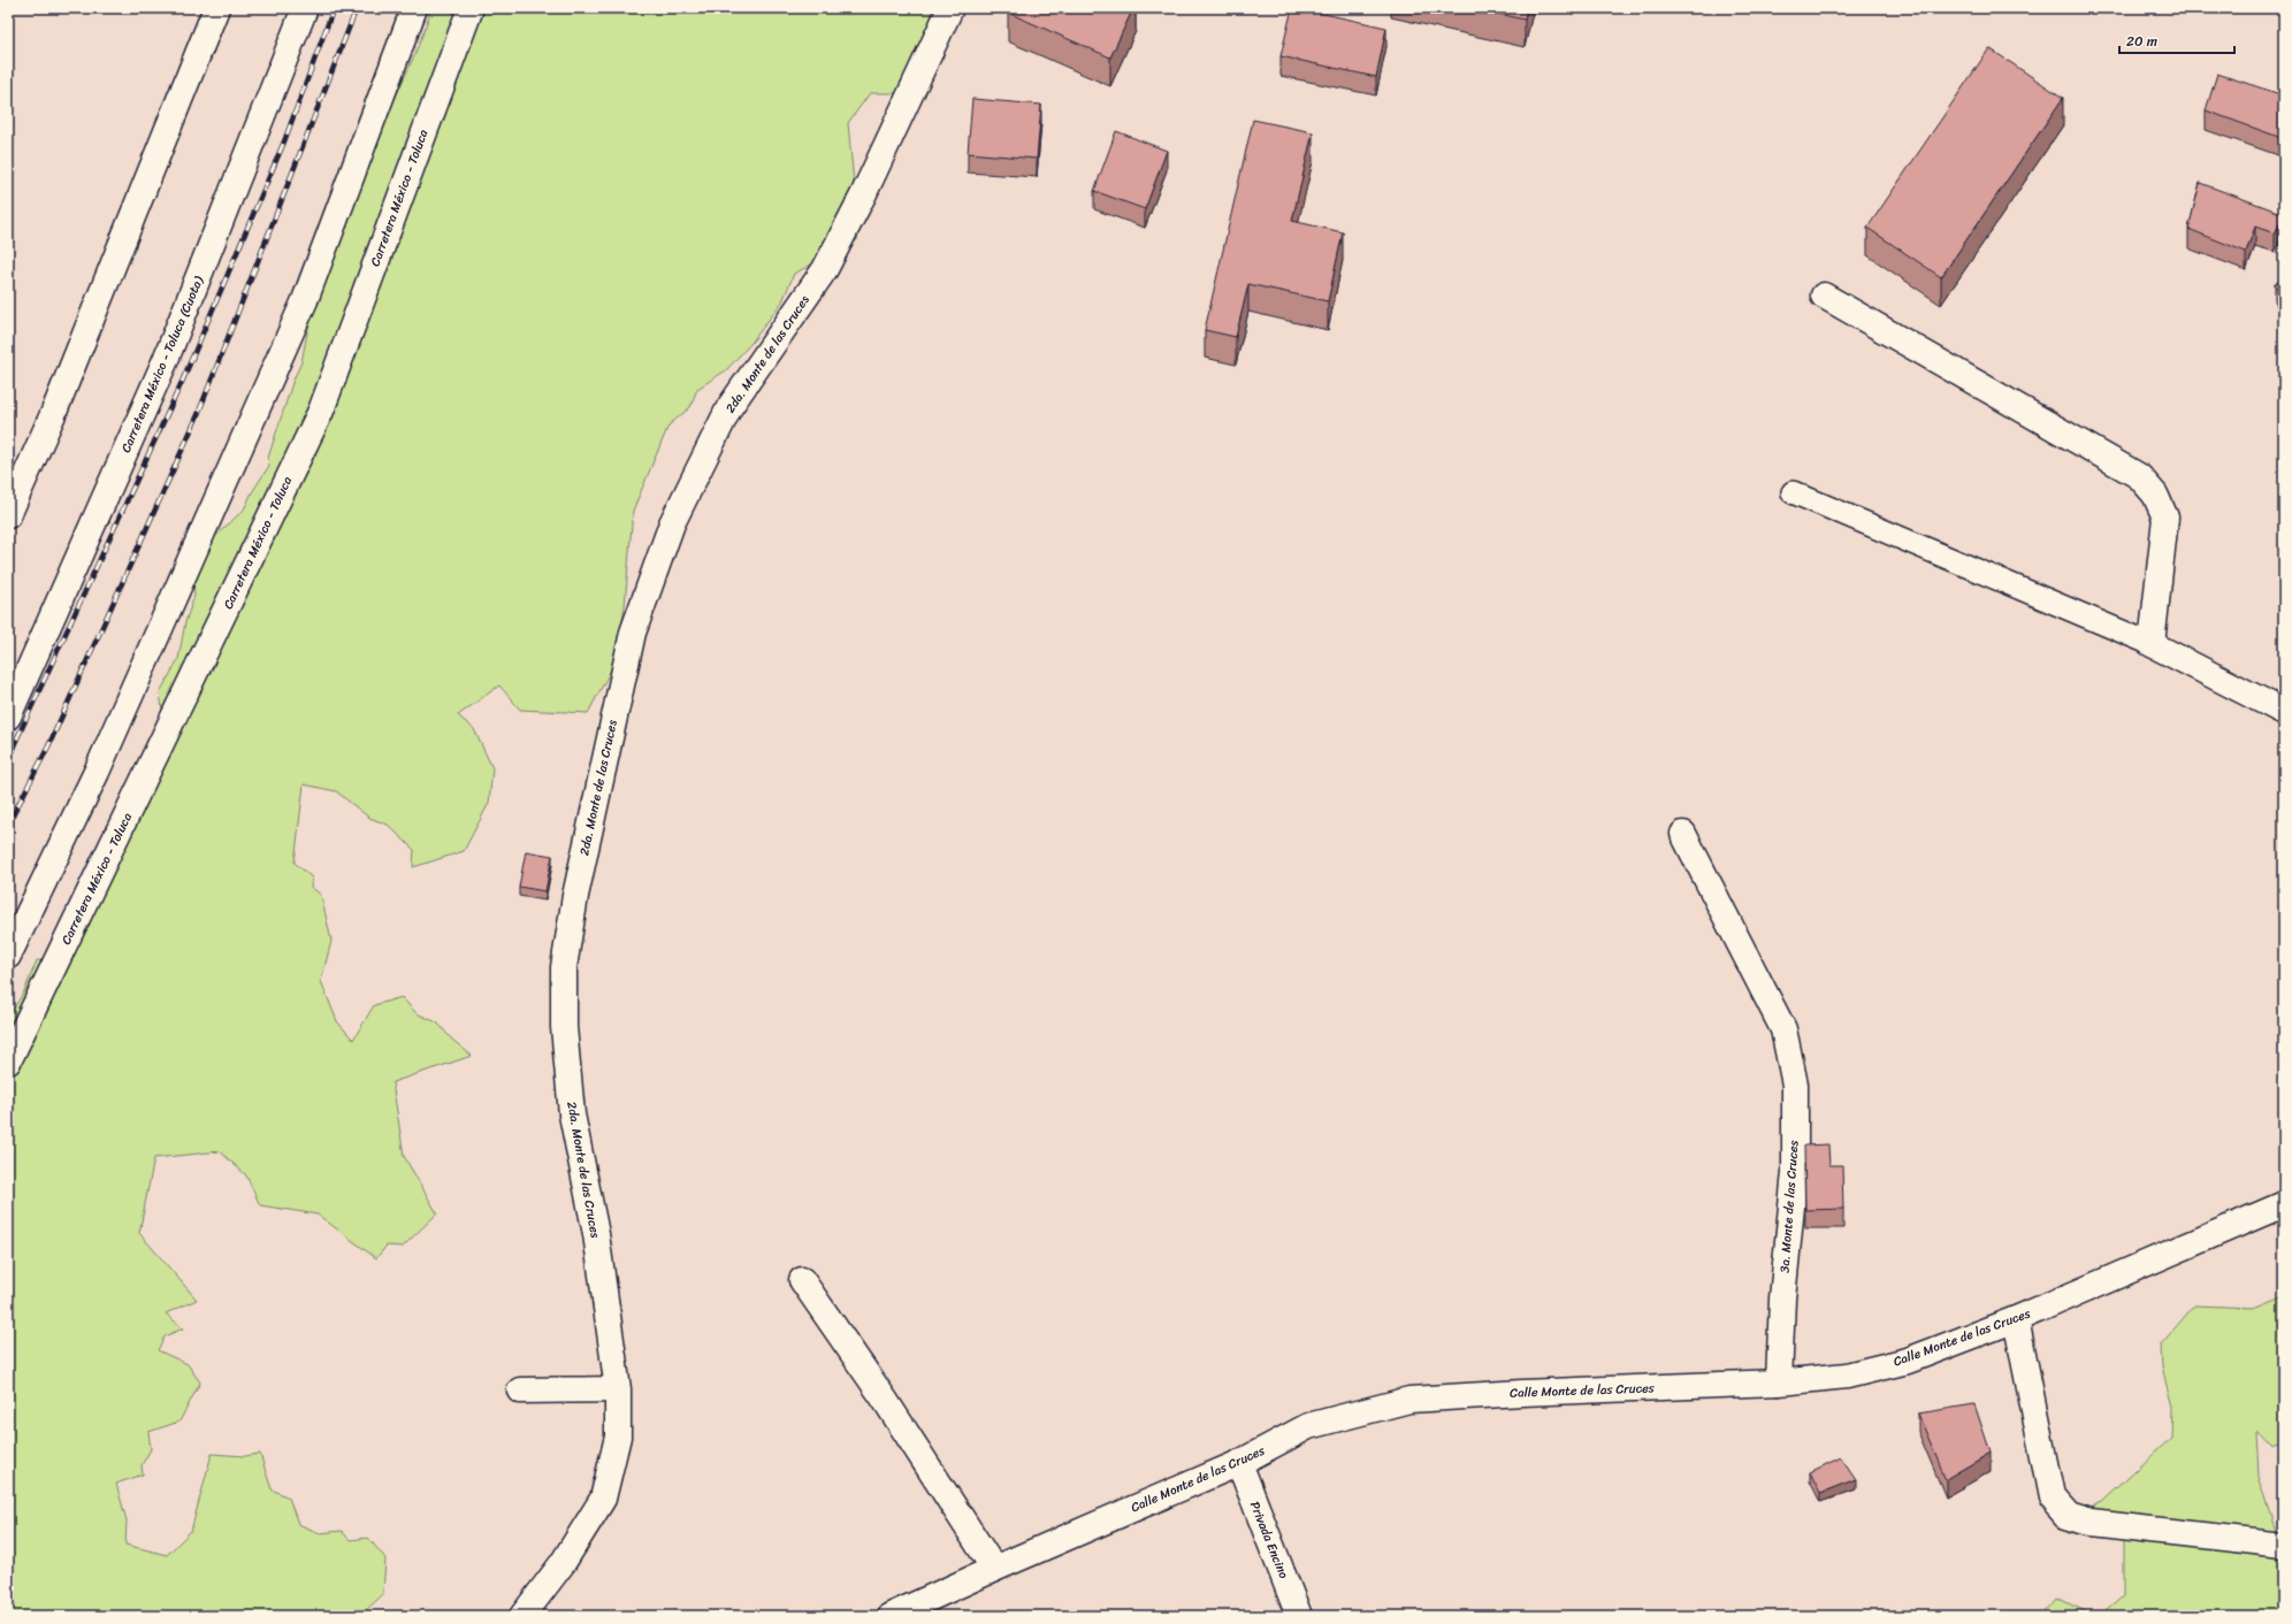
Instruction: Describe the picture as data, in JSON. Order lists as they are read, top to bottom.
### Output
{
  "streets": {
    "main road": [
      "Carretera México - Toluca",
      "2da. Monte de las Cruces",
      "Carretera México - Toluca (Cuota)",
      "3a. Monte de las Cruces",
      "Calle Monte de las Cruces",
      "Privada Encino"
    ]
  },
  "crossings": [
    ["3a. Monte de las Cruces", "Calle Monte de las Cruces"],
    ["Calle Monte de las Cruces", "Privada Encino"]
  ],
  "scale_bar": "20 m"
}
